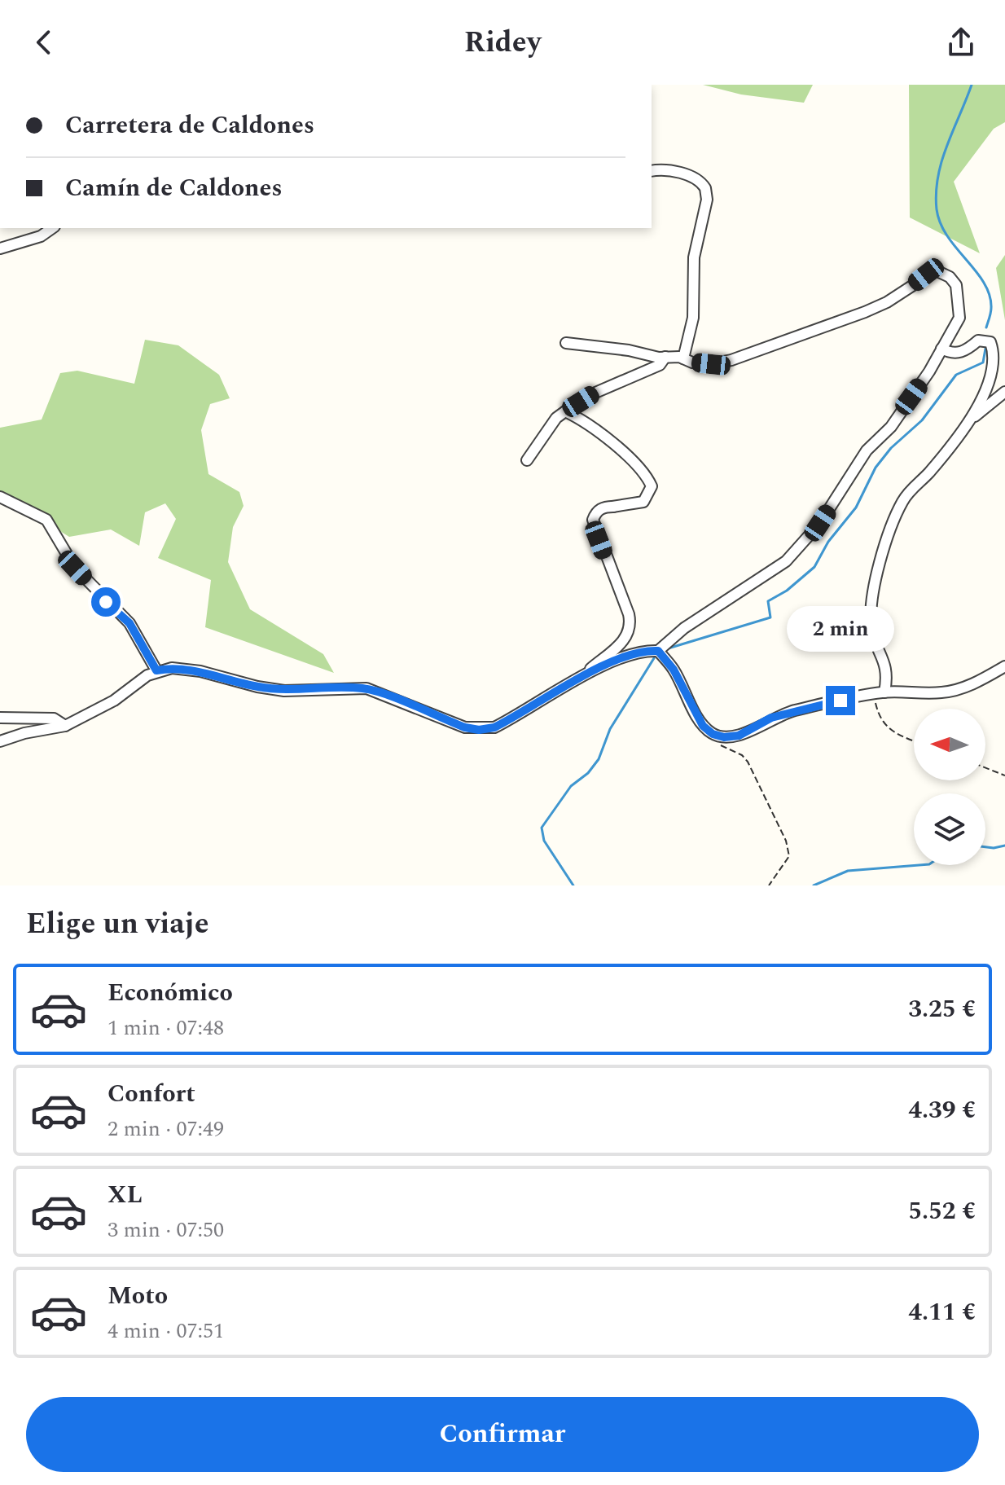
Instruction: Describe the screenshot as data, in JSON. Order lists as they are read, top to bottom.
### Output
{
  "north": "left",
  "page": {
    "header": "Ridey",
    "banner": ["Carretera de Caldones", "Camín de Caldones"],
    "bubble": "2 min",
    "heading": "Elige un viaje",
    "list": [
      {
        "name": "Económico",
        "note": "1 min · 07:48",
        "value": "3.25 €"
      },
      {
        "name": "Confort",
        "note": "2 min · 07:49",
        "value": "4.39 €"
      },
      {
        "name": "XL",
        "note": "3 min · 07:50",
        "value": "5.52 €"
      },
      {
        "name": "Moto",
        "note": "4 min · 07:51",
        "value": "4.11 €"
      }
    ],
    "buttons": "Confirmar"
  }
}
